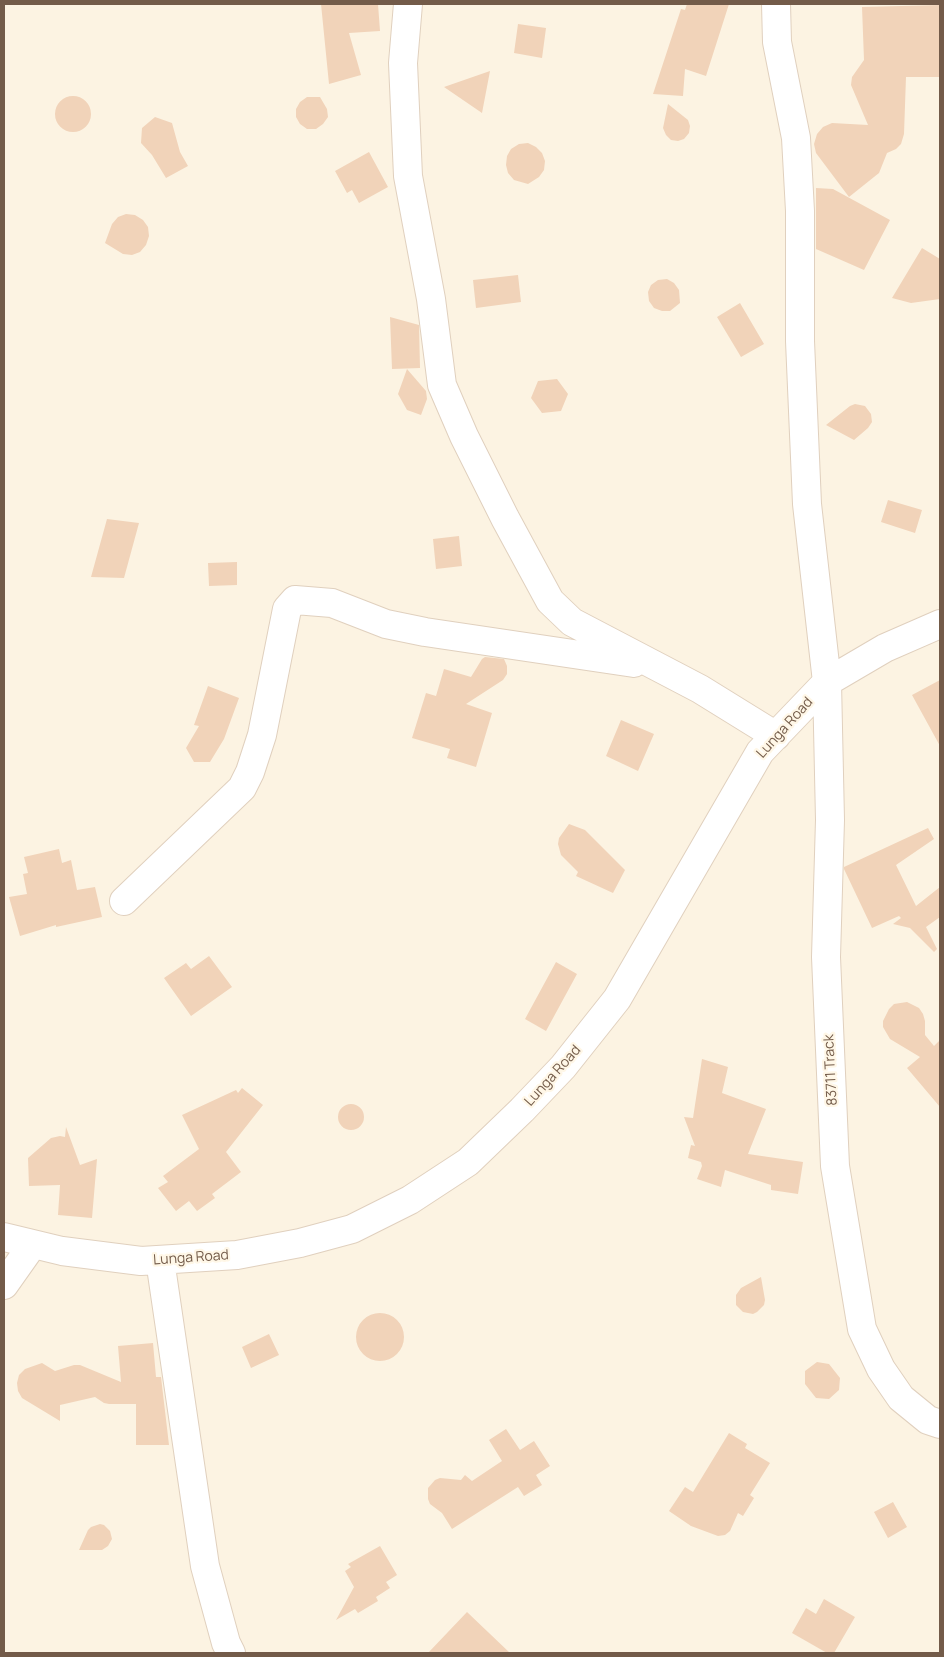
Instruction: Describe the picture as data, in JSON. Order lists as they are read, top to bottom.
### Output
{
  "streets": {
    "street": ["Lunga Road", "83711 Track"]
  },
  "crossings": [
    ["Lunga Road", "83711 Track"]
  ]
}
